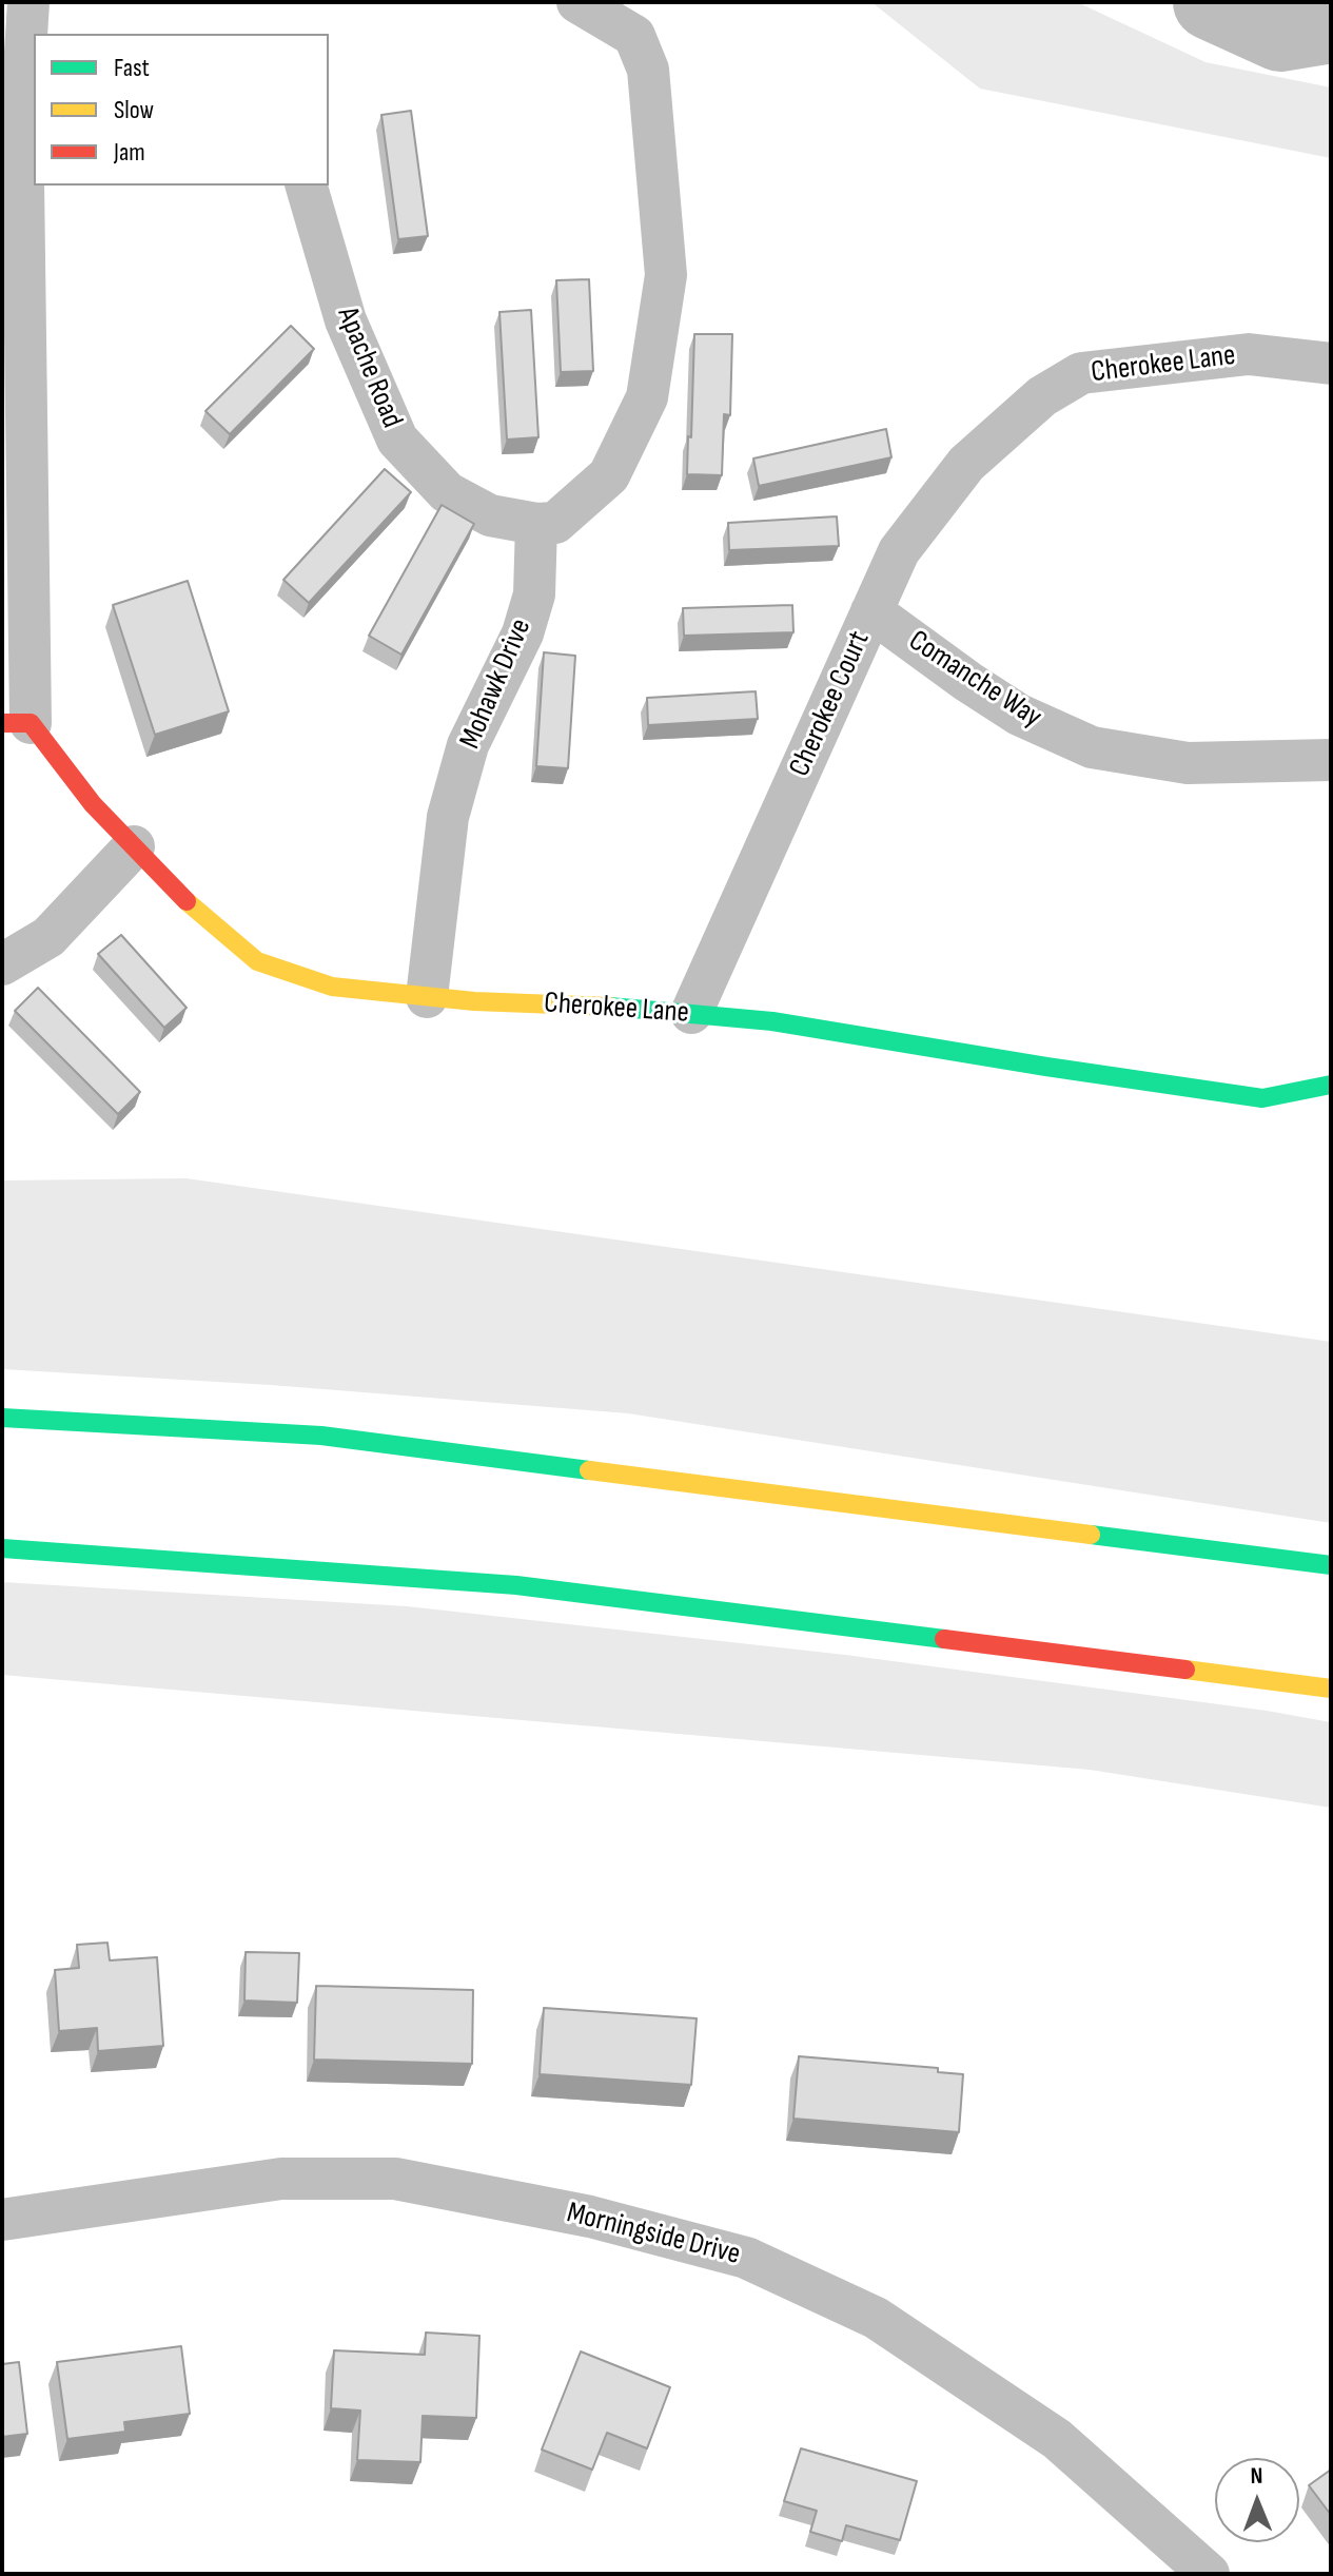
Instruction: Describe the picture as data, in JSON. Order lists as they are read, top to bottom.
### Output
{
  "streets": {
    "main road": ["Cherokee Lane"],
    "street": [
      "Apache Road",
      "Comanche Way",
      "Mohawk Drive",
      "Cherokee Court",
      "Morningside Drive"
    ]
  },
  "crossings": [
    ["Cherokee Lane", "Mohawk Drive"],
    ["Cherokee Lane", "Cherokee Court"],
    ["Apache Road", "Mohawk Drive"],
    ["Comanche Way", "Cherokee Court"]
  ],
  "legend": ["Fast", "Slow", "Jam"],
  "north": "top"
}
